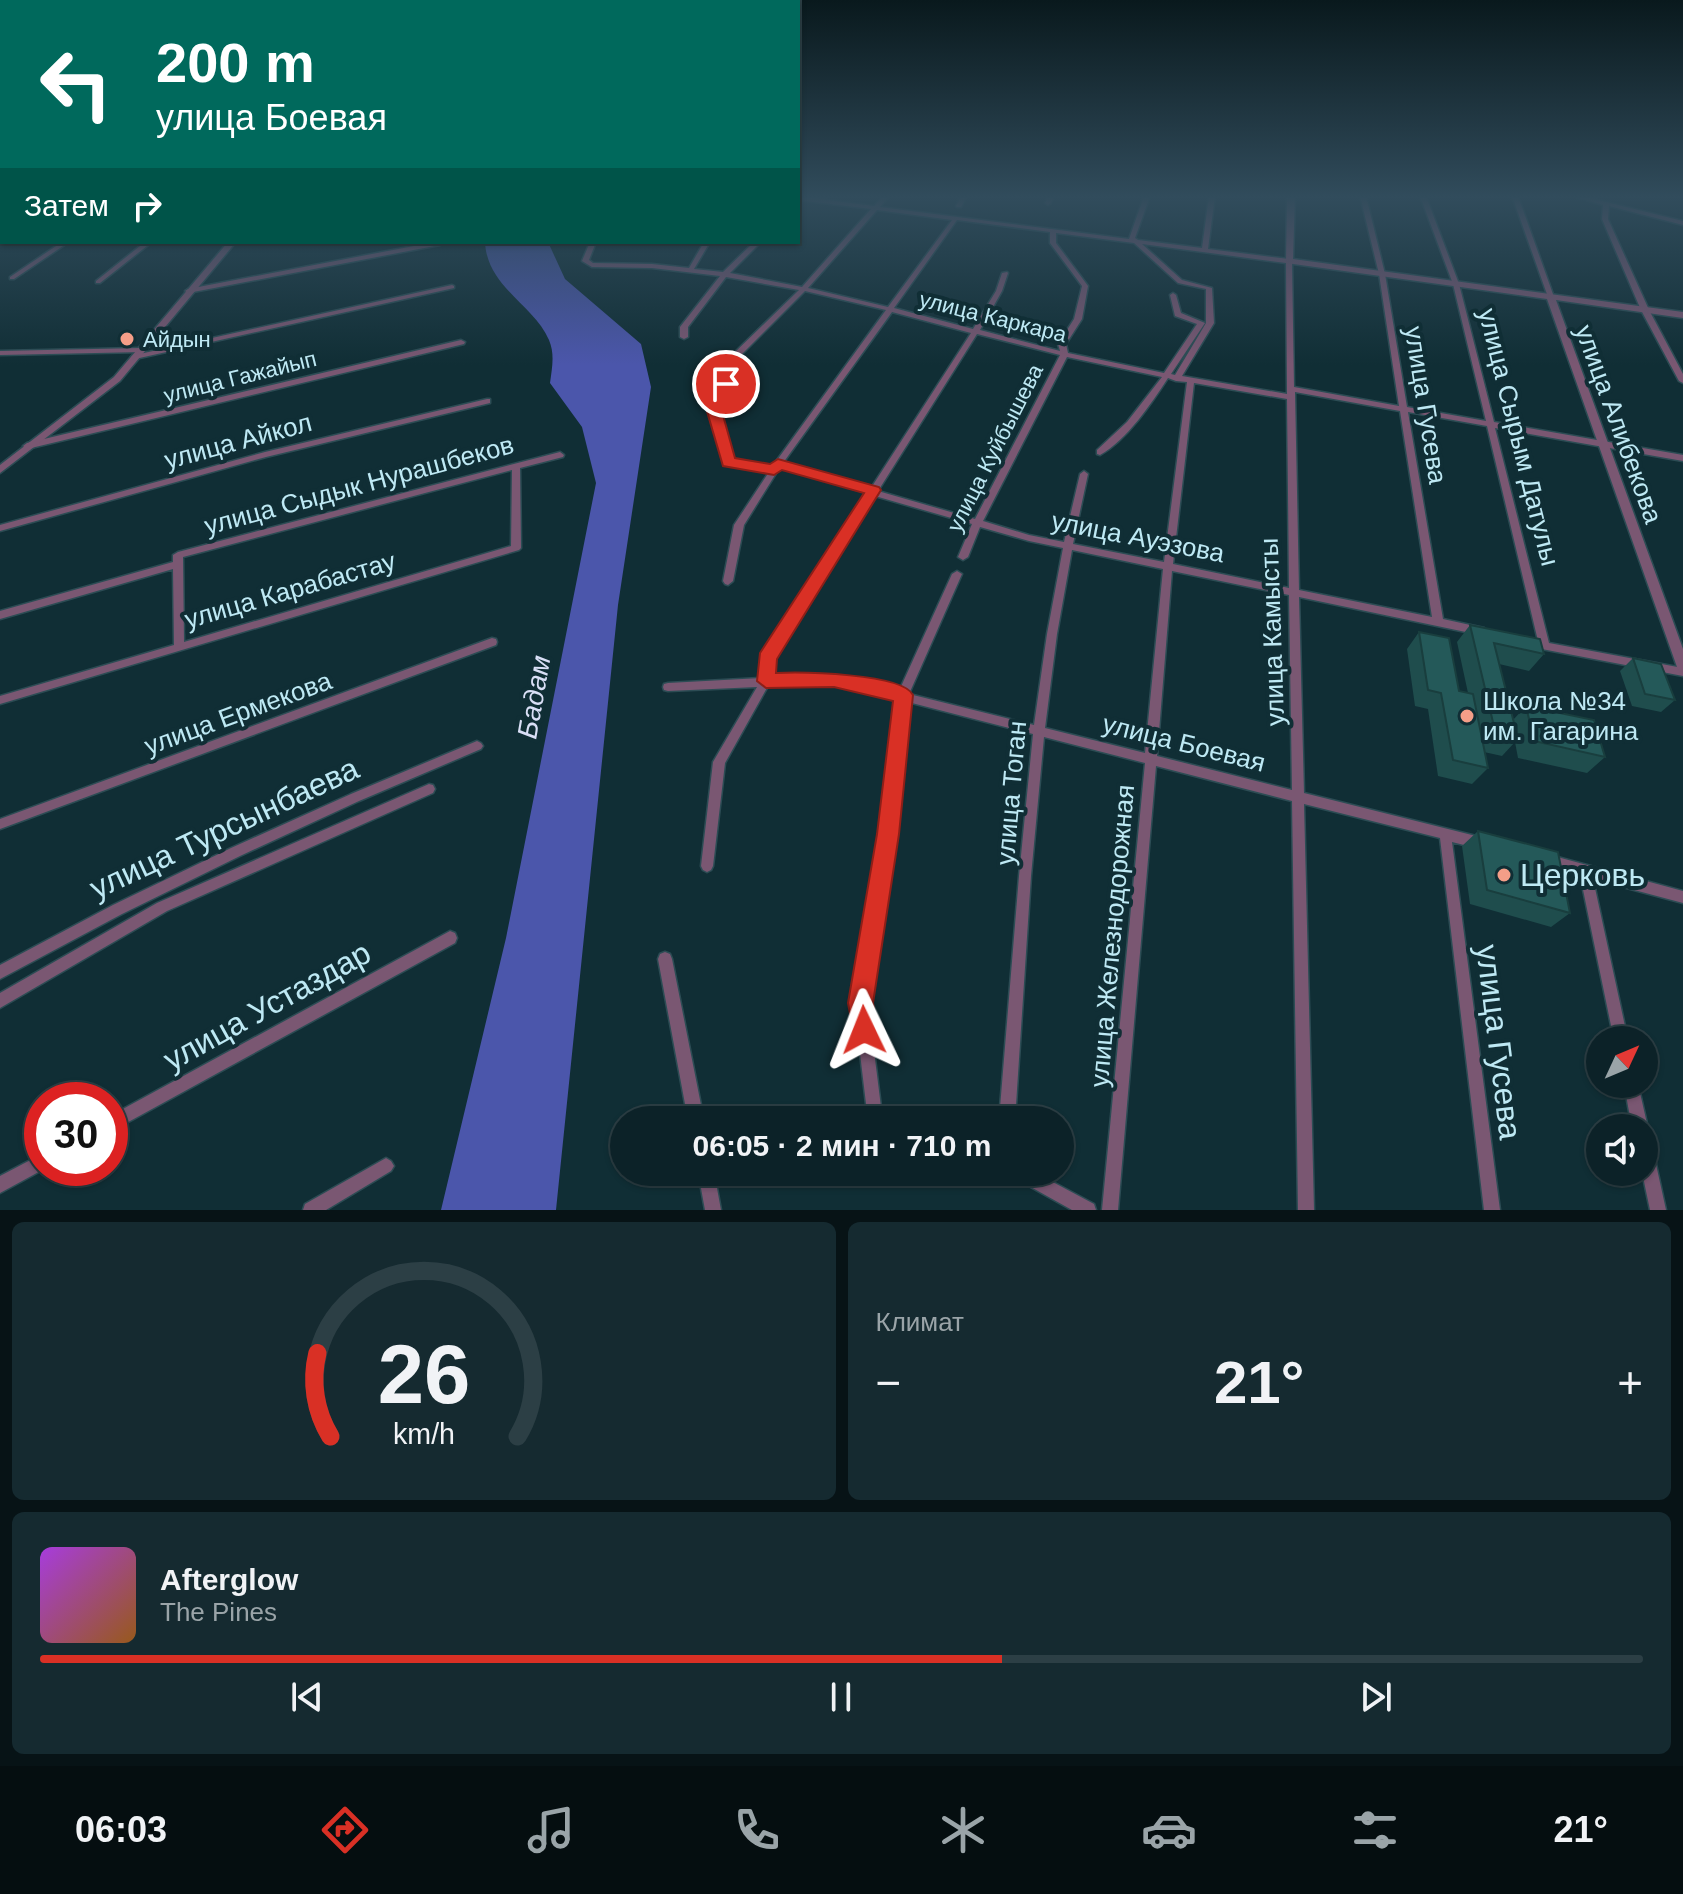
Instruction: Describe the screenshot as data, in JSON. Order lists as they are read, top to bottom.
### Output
{
  "streets": {
    "street": [
      "улица Каркара",
      "улица Гажайып",
      "улица Гусева",
      "улица Алибекова",
      "улица Сырым Датулы",
      "улица Айкол",
      "улица Куйбышева",
      "улица Сыдык Нурашбеков",
      "улица Ауэзова",
      "улица Карабастау",
      "улица Камысты",
      "улица Ермекова",
      "улица Боевая",
      "улица Тоган",
      "улица Турсынбаева",
      "улица Железнодорожная",
      "улица Устаздар"
    ]
  },
  "crossings": [
    ["улица Каркара", "улица Гусева"],
    ["улица Каркара", "улица Алибекова"],
    ["улица Каркара", "улица Сырым Датулы"],
    ["улица Каркара", "улица Куйбышева"],
    ["улица Каркара", "улица Ауэзова"],
    ["улица Каркара", "улица Камысты"],
    ["улица Каркара", "улица Железнодорожная"],
    ["улица Гусева", "улица Ауэзова"],
    ["улица Гусева", "улица Боевая"],
    ["улица Куйбышева", "улица Ауэзова"],
    ["улица Куйбышева", "улица Боевая"],
    ["улица Сыдык Нурашбеков", "улица Карабастау"],
    ["улица Ауэзова", "улица Камысты"],
    ["улица Ауэзова", "улица Тоган"],
    ["улица Ауэзова", "улица Железнодорожная"],
    ["улица Камысты", "улица Боевая"],
    ["улица Боевая", "улица Тоган"],
    ["улица Боевая", "улица Железнодорожная"]
  ],
  "water": ["Бадам"],
  "places": ["Айдын", "Школа №34 им. Гагарина", "Церковь"],
  "north": "top right",
  "page": {
    "turn": ["200 m", "улица Боевая"],
    "then": "Затем",
    "limit": "30",
    "trip": "06:05 · 2 мин · 710 m",
    "tile": "Климат",
    "heat": ["−", "21°", "+"],
    "song": ["Afterglow", "The Pines"],
    "tabs": ["06:03", "21°"],
    "gauge": ["26", "km/h"]
  }
}
